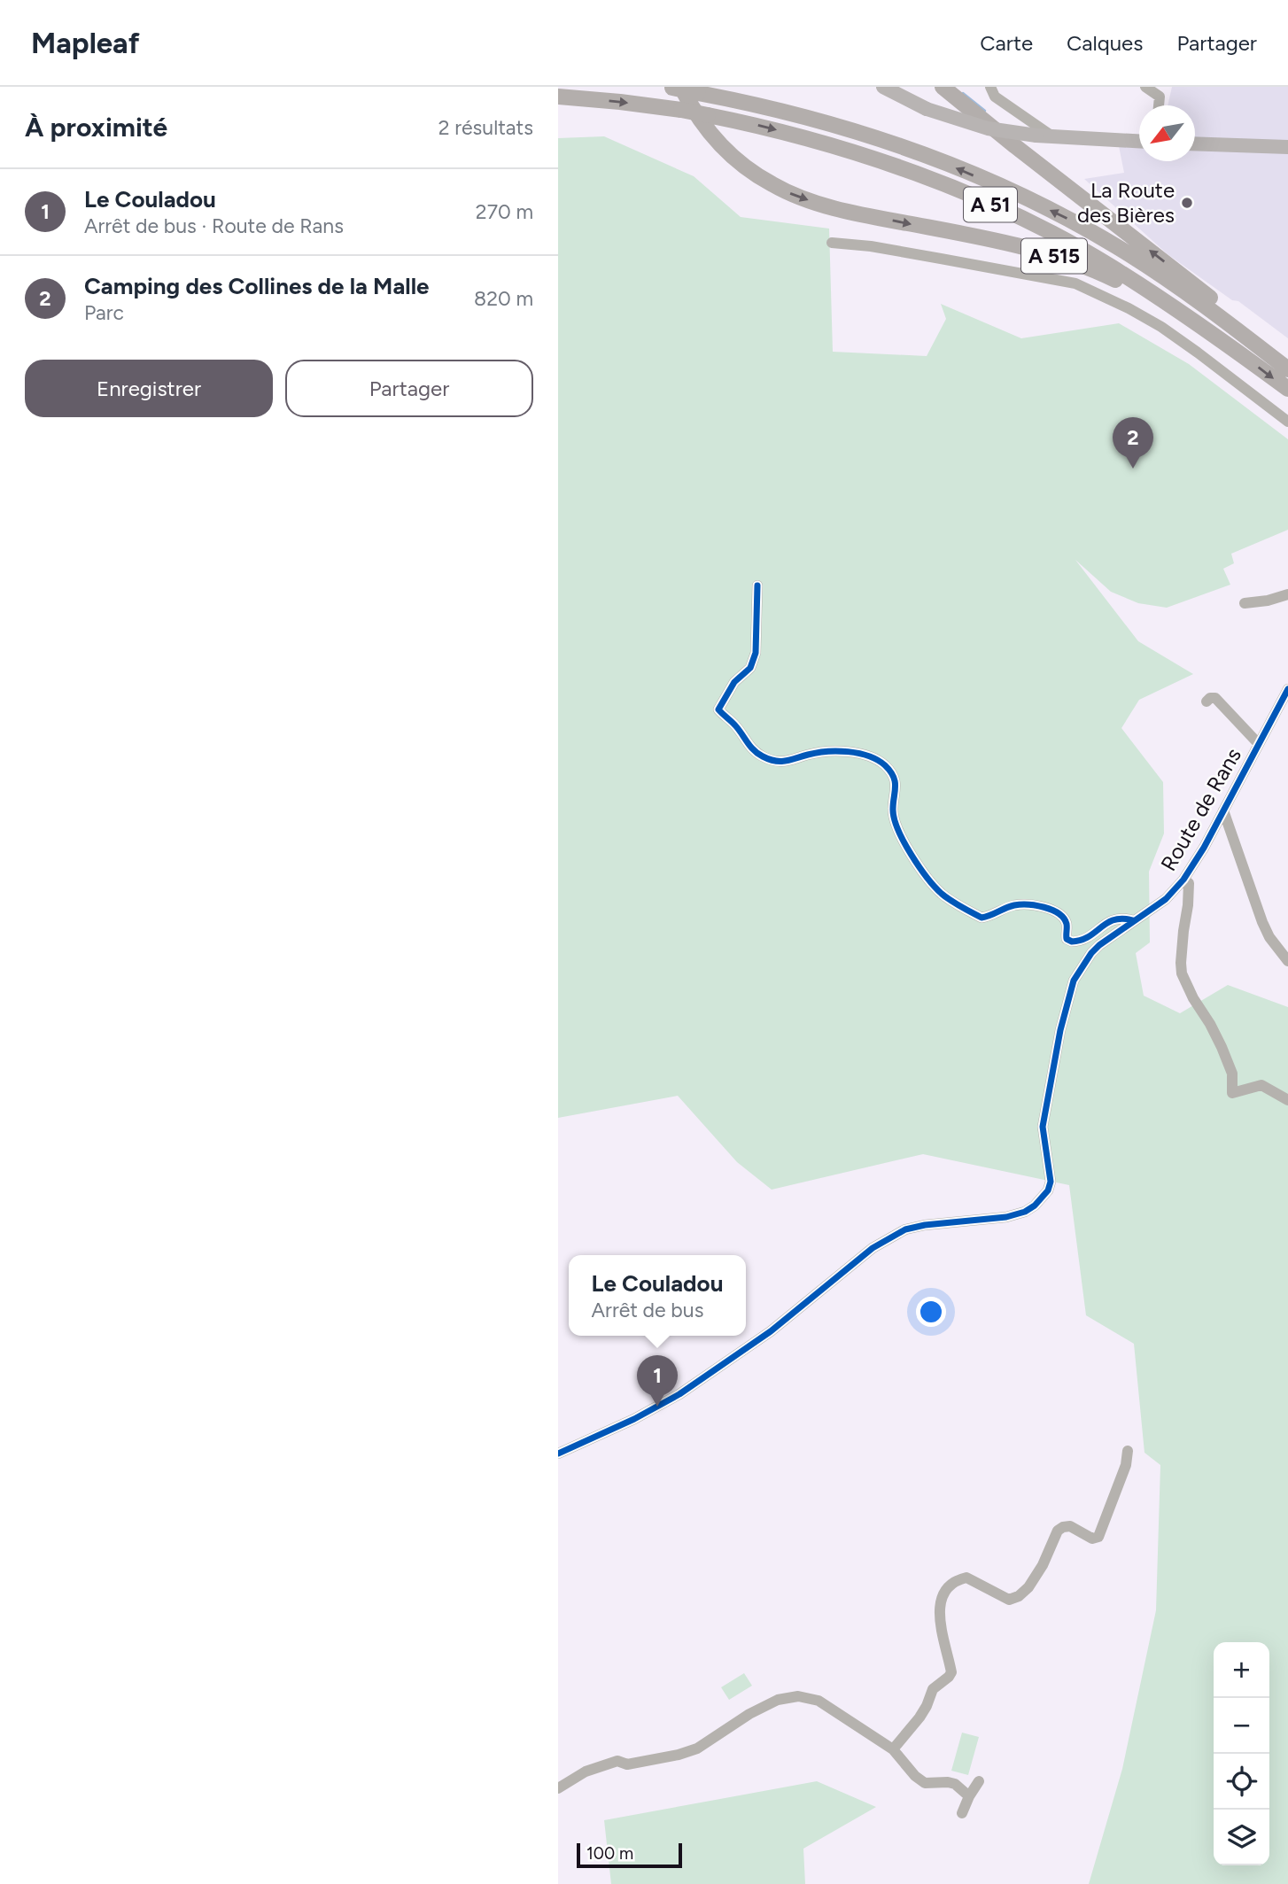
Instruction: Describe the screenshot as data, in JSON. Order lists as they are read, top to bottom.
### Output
{
  "streets": {
    "highway": ["A 51", "A 515"],
    "street": ["Route de Rans"]
  },
  "crossings": [
    ["A 51", "A 515"]
  ],
  "places": ["La Route des Bières"],
  "scale_bar": "100 m",
  "north": "bottom left",
  "page": {
    "header": "Mapleaf",
    "nav": ["Carte", "Calques", "Partager"],
    "heading": ["À proximité", "2 résultats"],
    "list": [
      {
        "mark": "1",
        "name": "Le Couladou",
        "note": "Arrêt de bus · Route de Rans",
        "value": "270 m"
      },
      {
        "mark": "2",
        "name": "Camping des Collines de la Malle",
        "note": "Parc",
        "value": "820 m"
      }
    ],
    "buttons": ["Enregistrer", "Partager"],
    "pins": ["2", "1"],
    "popup": ["Le Couladou", "Arrêt de bus"],
    "map_buttons": ["+", "−"],
    "scale": "100 m"
  }
}
